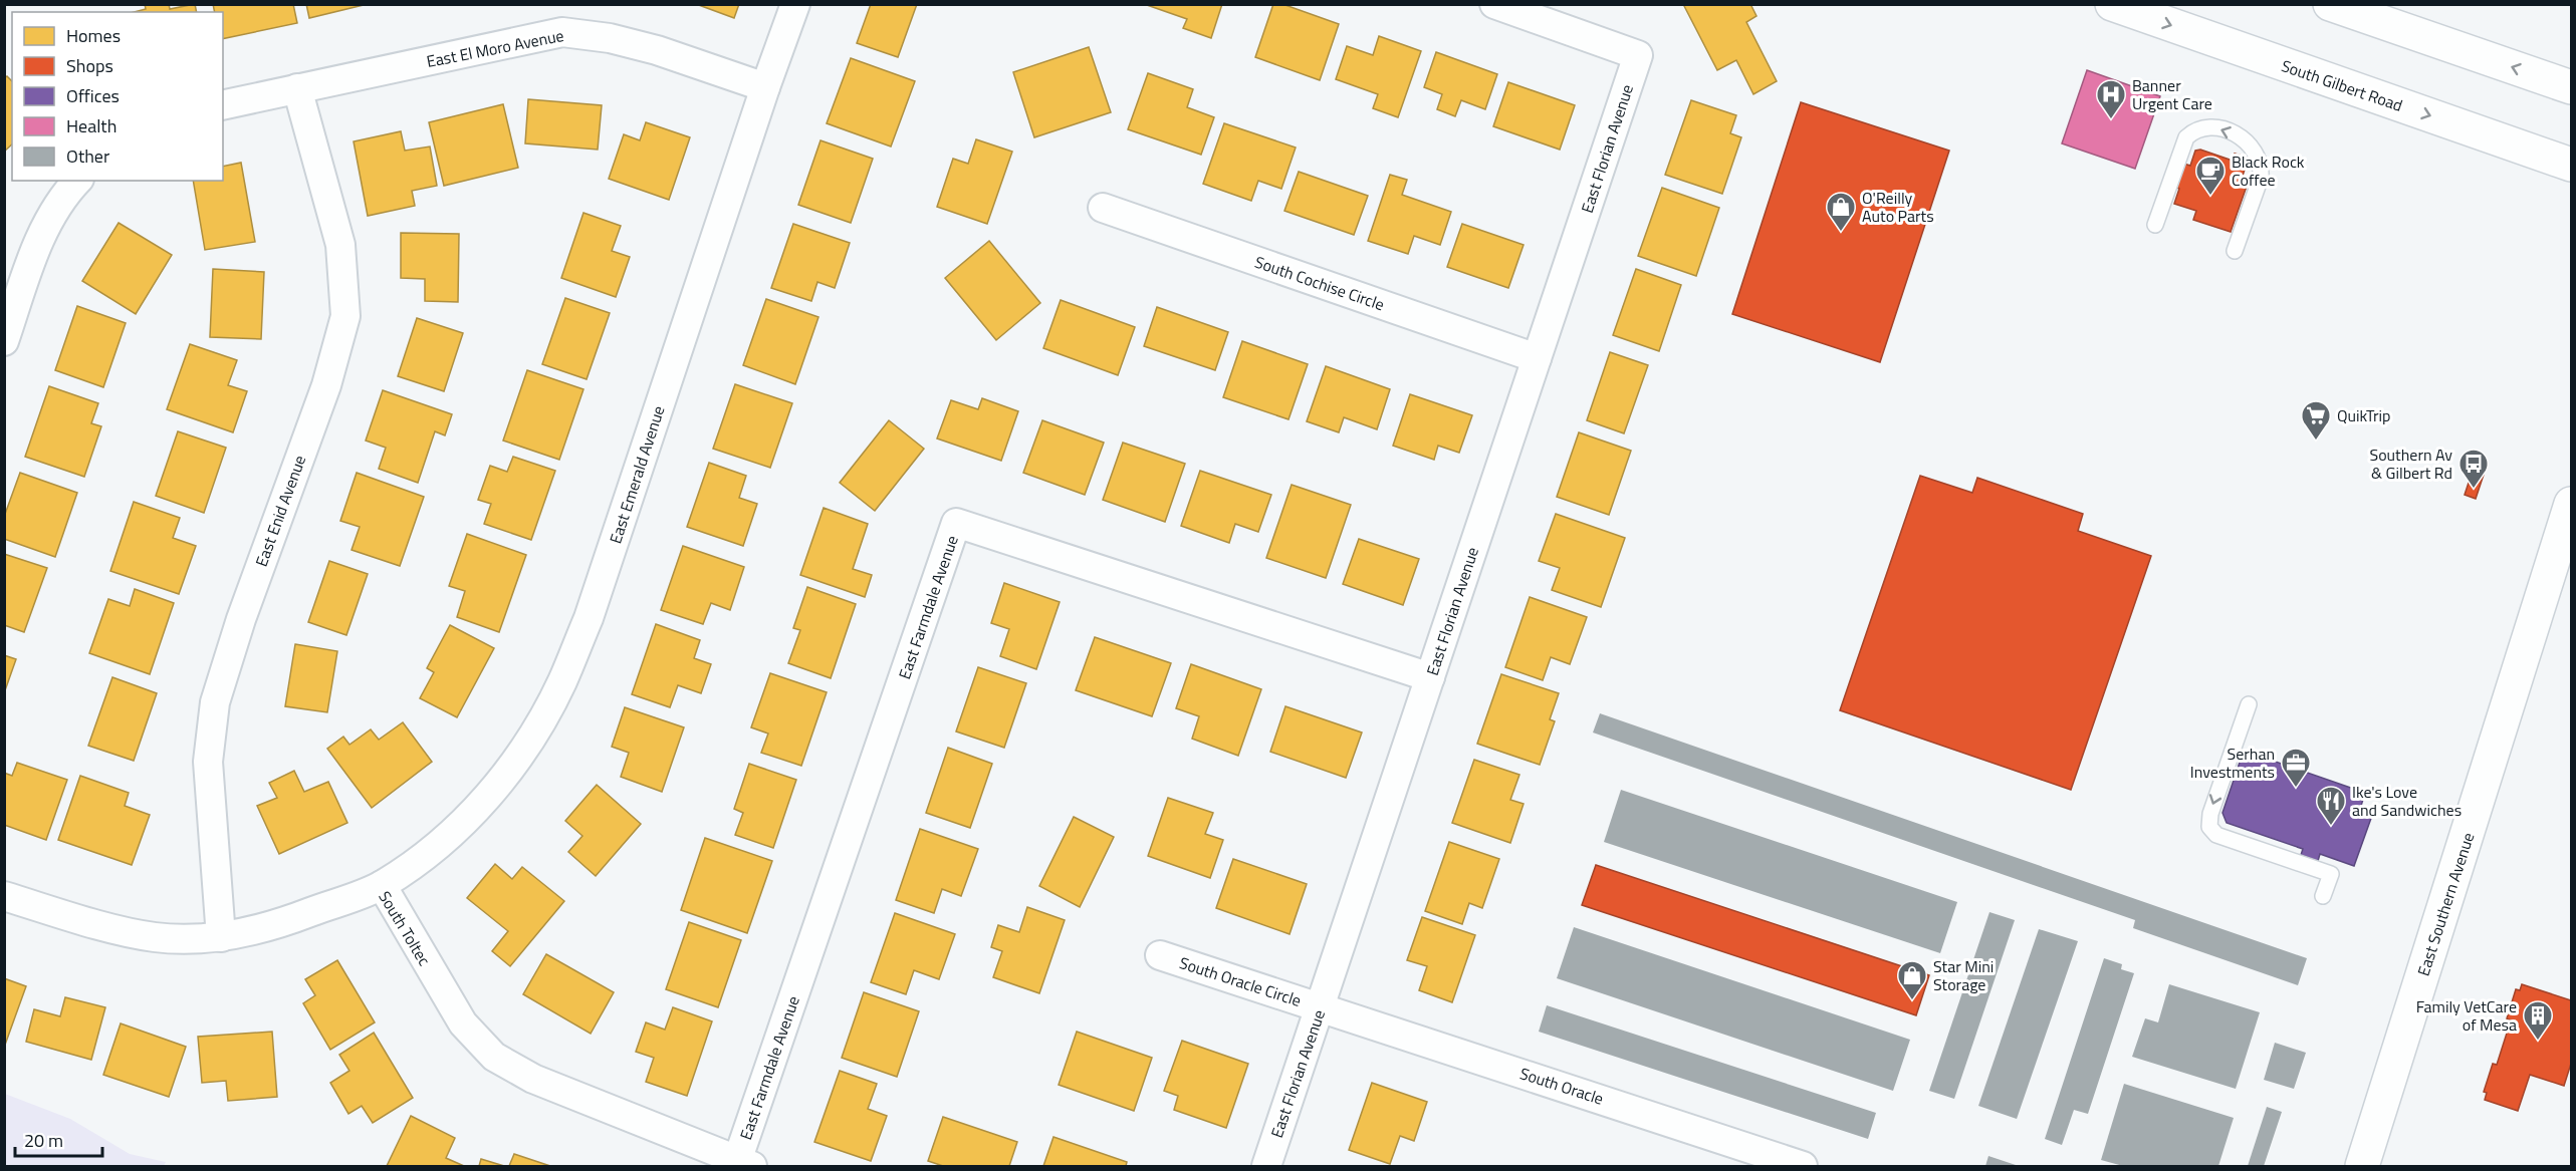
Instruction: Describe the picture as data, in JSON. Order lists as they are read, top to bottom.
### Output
{
  "streets": {
    "main road": ["South Gilbert Road", "East Southern Avenue"],
    "street": [
      "East El Moro Avenue",
      "East Florian Avenue",
      "South Cochise Circle",
      "East Emerald Avenue",
      "East Enid Avenue",
      "East Farmdale Avenue",
      "South Toltec",
      "South Oracle Circle",
      "South Oracle"
    ]
  },
  "crossings": [
    ["East El Moro Avenue", "East Emerald Avenue"],
    ["East El Moro Avenue", "East Enid Avenue"],
    ["East Florian Avenue", "South Cochise Circle"],
    ["East Florian Avenue", "East Farmdale Avenue"],
    ["East Florian Avenue", "South Oracle Circle"],
    ["East Florian Avenue", "South Oracle"],
    ["East Emerald Avenue", "South Toltec"],
    ["East Enid Avenue", "South Toltec"],
    ["East Farmdale Avenue", "South Toltec"],
    ["South Oracle Circle", "South Oracle"]
  ],
  "places": {
    "hospital": ["Banner Urgent Care"],
    "cafe": ["Black Rock Coffee"],
    "shop": ["O'Reilly Auto Parts", "Star Mini Storage"],
    "supermarket": ["QuikTrip"],
    "bus stop": ["Southern Av & Gilbert Rd"],
    "office": ["Serhan Investments"],
    "restaurant": ["Ike's Love and Sandwiches"],
    "building": ["Family VetCare of Mesa"]
  },
  "legend": [
    "Homes",
    "Shops",
    "Offices",
    "Health",
    "Other"
  ],
  "scale_bar": "20 m"
}
